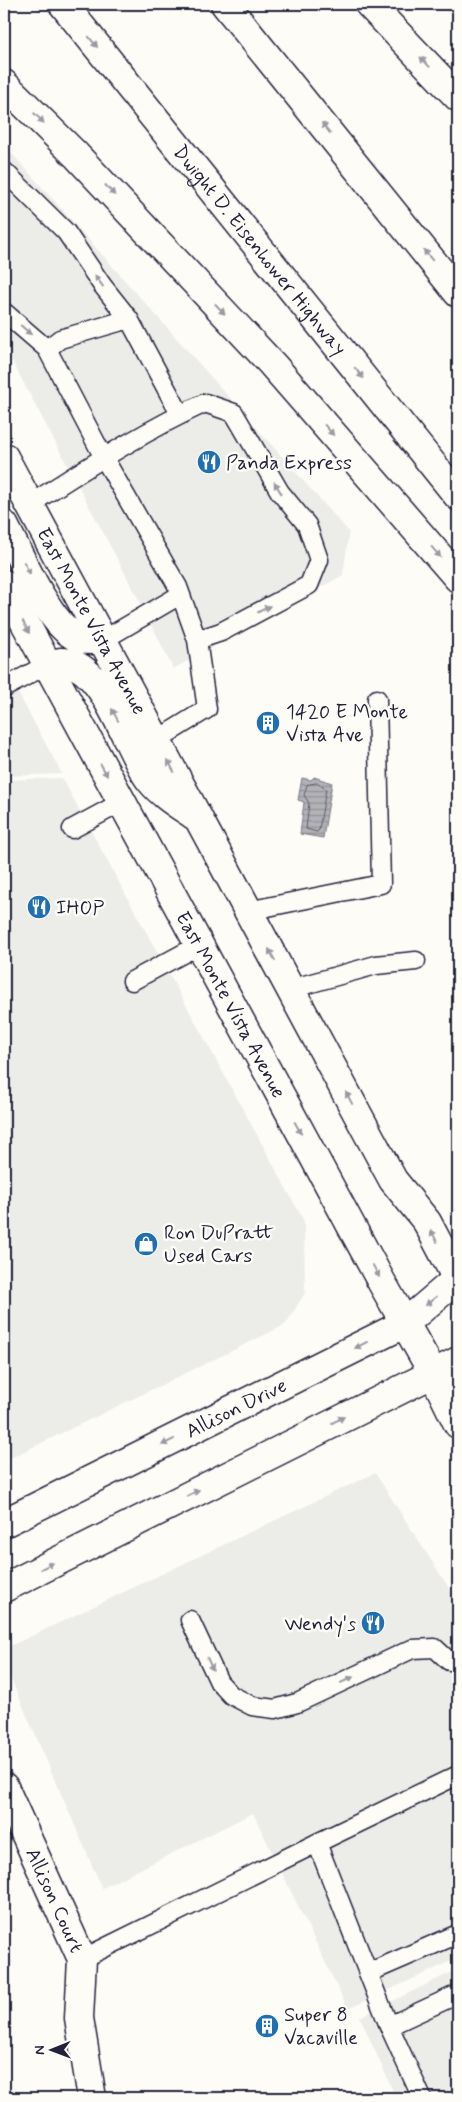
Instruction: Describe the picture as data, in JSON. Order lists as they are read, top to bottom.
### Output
{
  "streets": {
    "main road": [
      "Dwight D. Eisenhower Highway",
      "East Monte Vista Avenue",
      "Allison Drive",
      "Allison Court"
    ]
  },
  "crossings": [
    ["East Monte Vista Avenue", "Allison Drive"]
  ],
  "places": {
    "restaurant": ["Panda Express", "IHOP", "Wendy's"],
    "building": ["1420 E Monte Vista Ave", "Super 8 Vacaville"],
    "shop": ["Ron DuPratt Used Cars"]
  },
  "north": "left"
}
